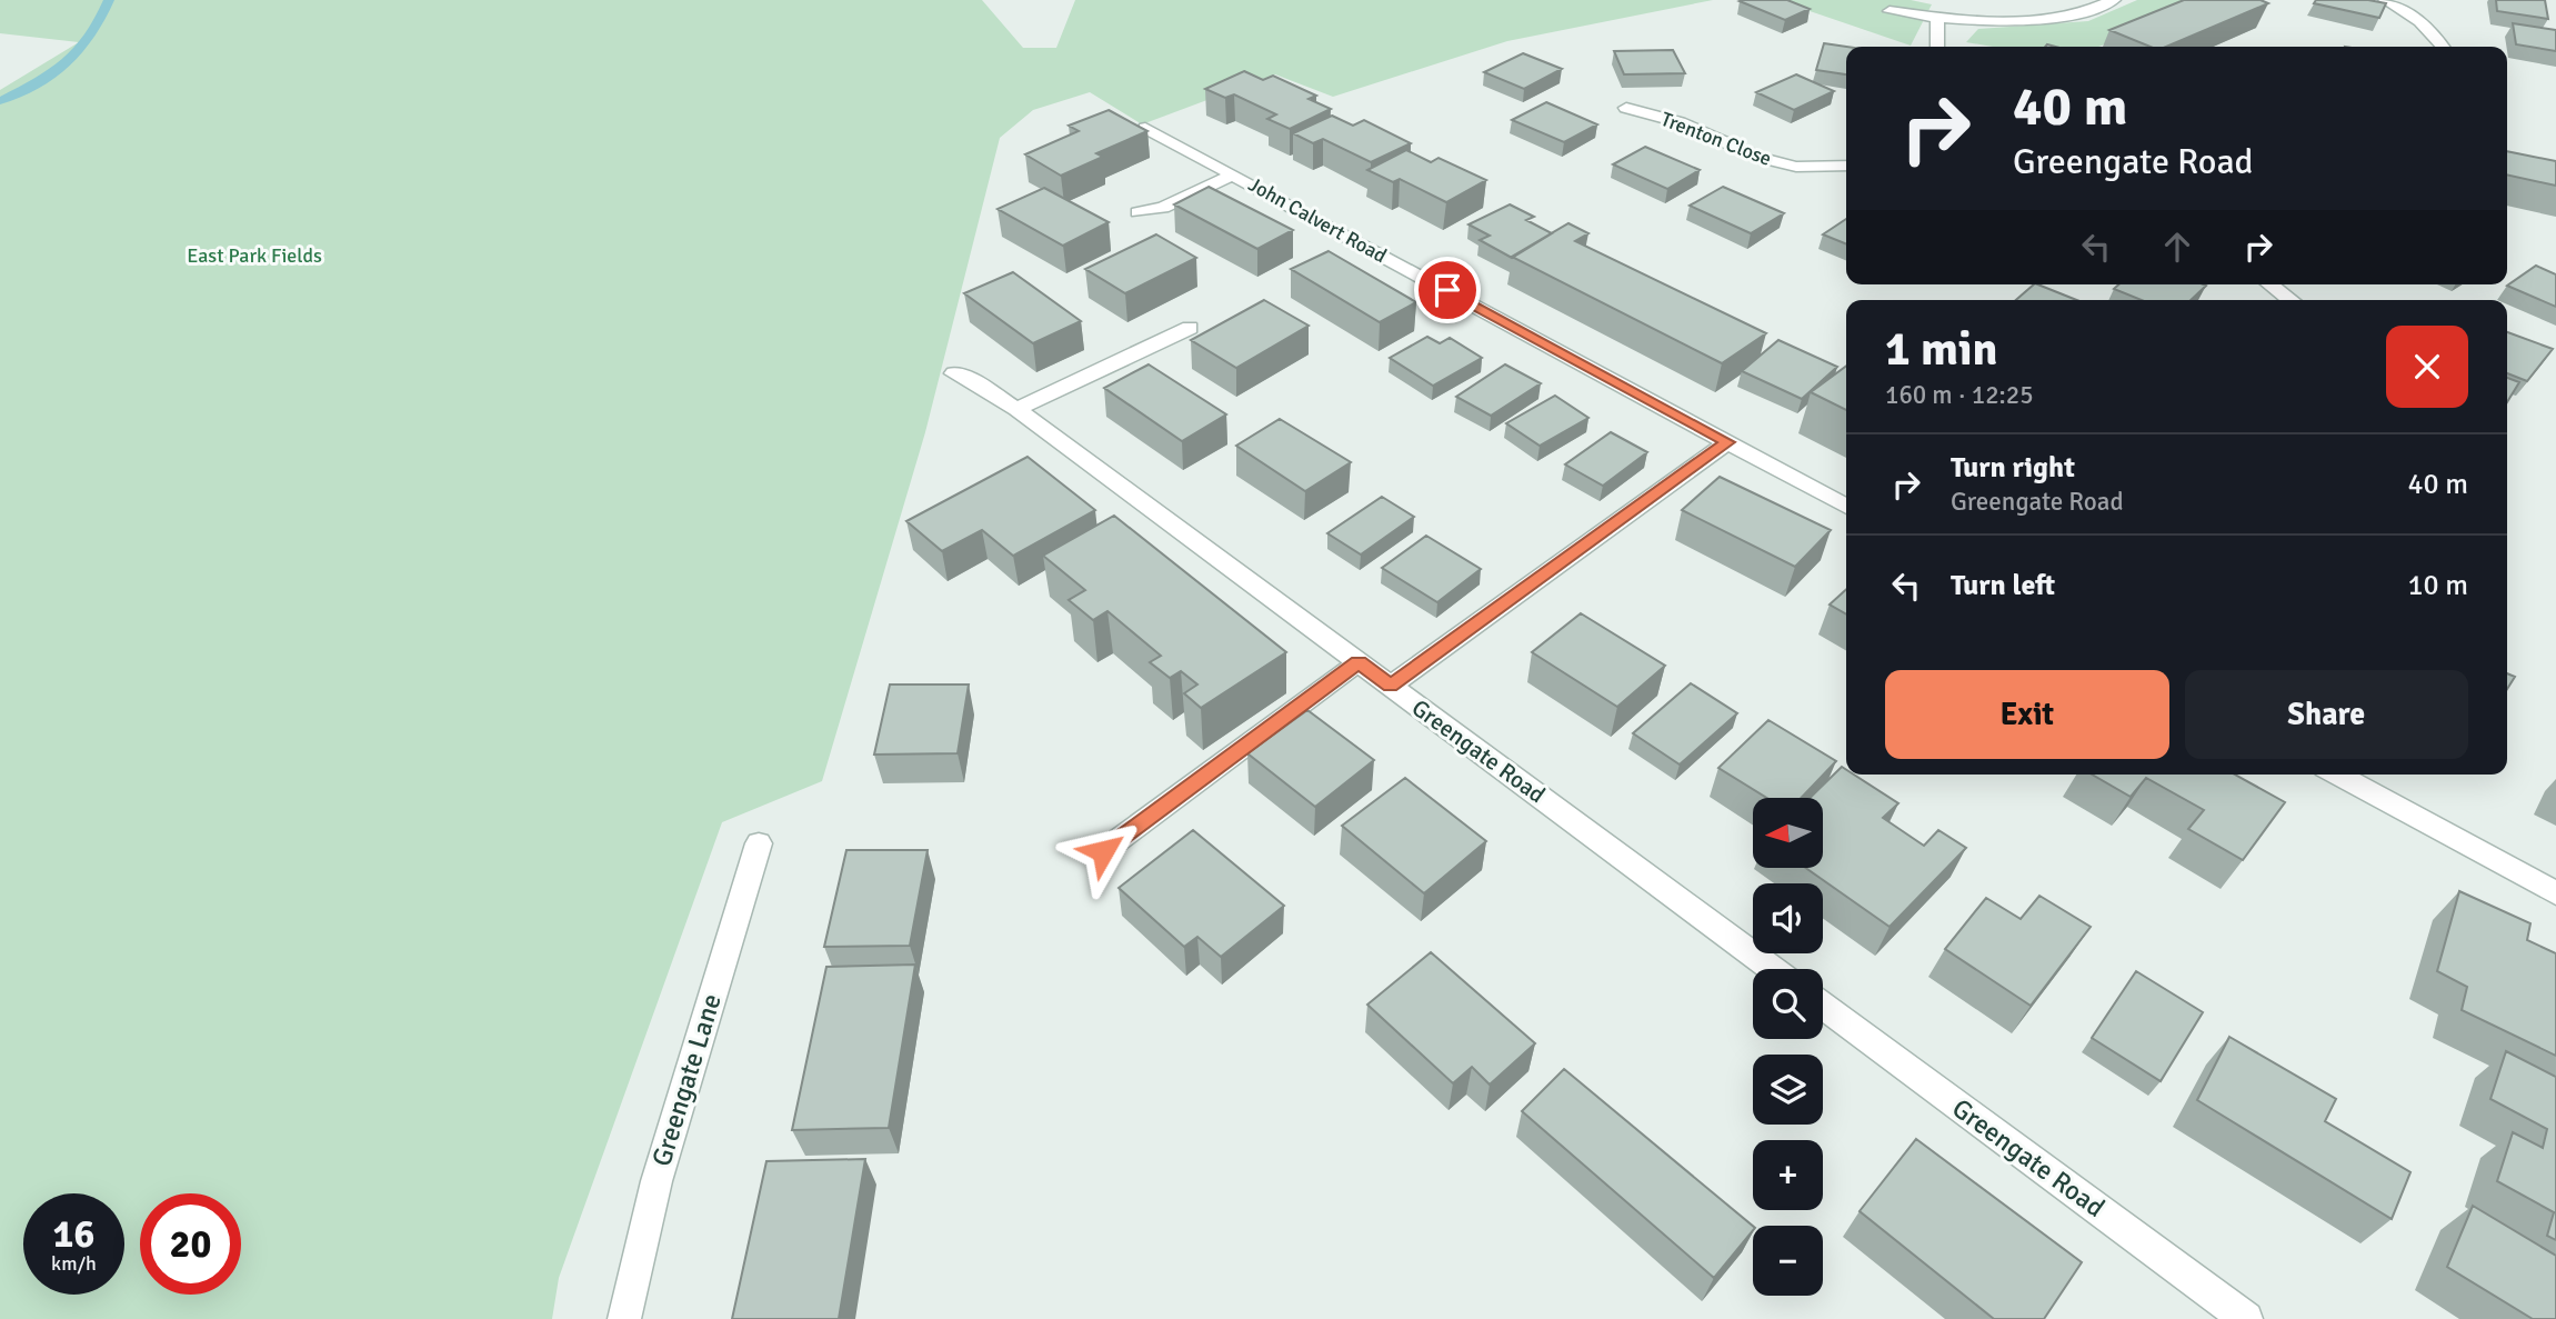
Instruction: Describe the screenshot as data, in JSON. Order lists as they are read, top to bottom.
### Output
{
  "streets": {
    "street": [
      "Trenton Close",
      "John Calvert Road",
      "Greengate Road",
      "Greengate Lane"
    ]
  },
  "parks": ["East Park Fields"],
  "north": "left",
  "page": {
    "turn": ["40 m", "Greengate Road"],
    "heading": ["1 min", "160 m · 12:25"],
    "list": [
      {
        "name": "Turn right",
        "note": "Greengate Road",
        "value": "40 m"
      },
      {
        "name": "Turn left",
        "value": "10 m"
      }
    ],
    "buttons": ["Exit", "Share"],
    "map_buttons": ["+", "−"],
    "speed": "16 km/h",
    "limit": "20"
  }
}
